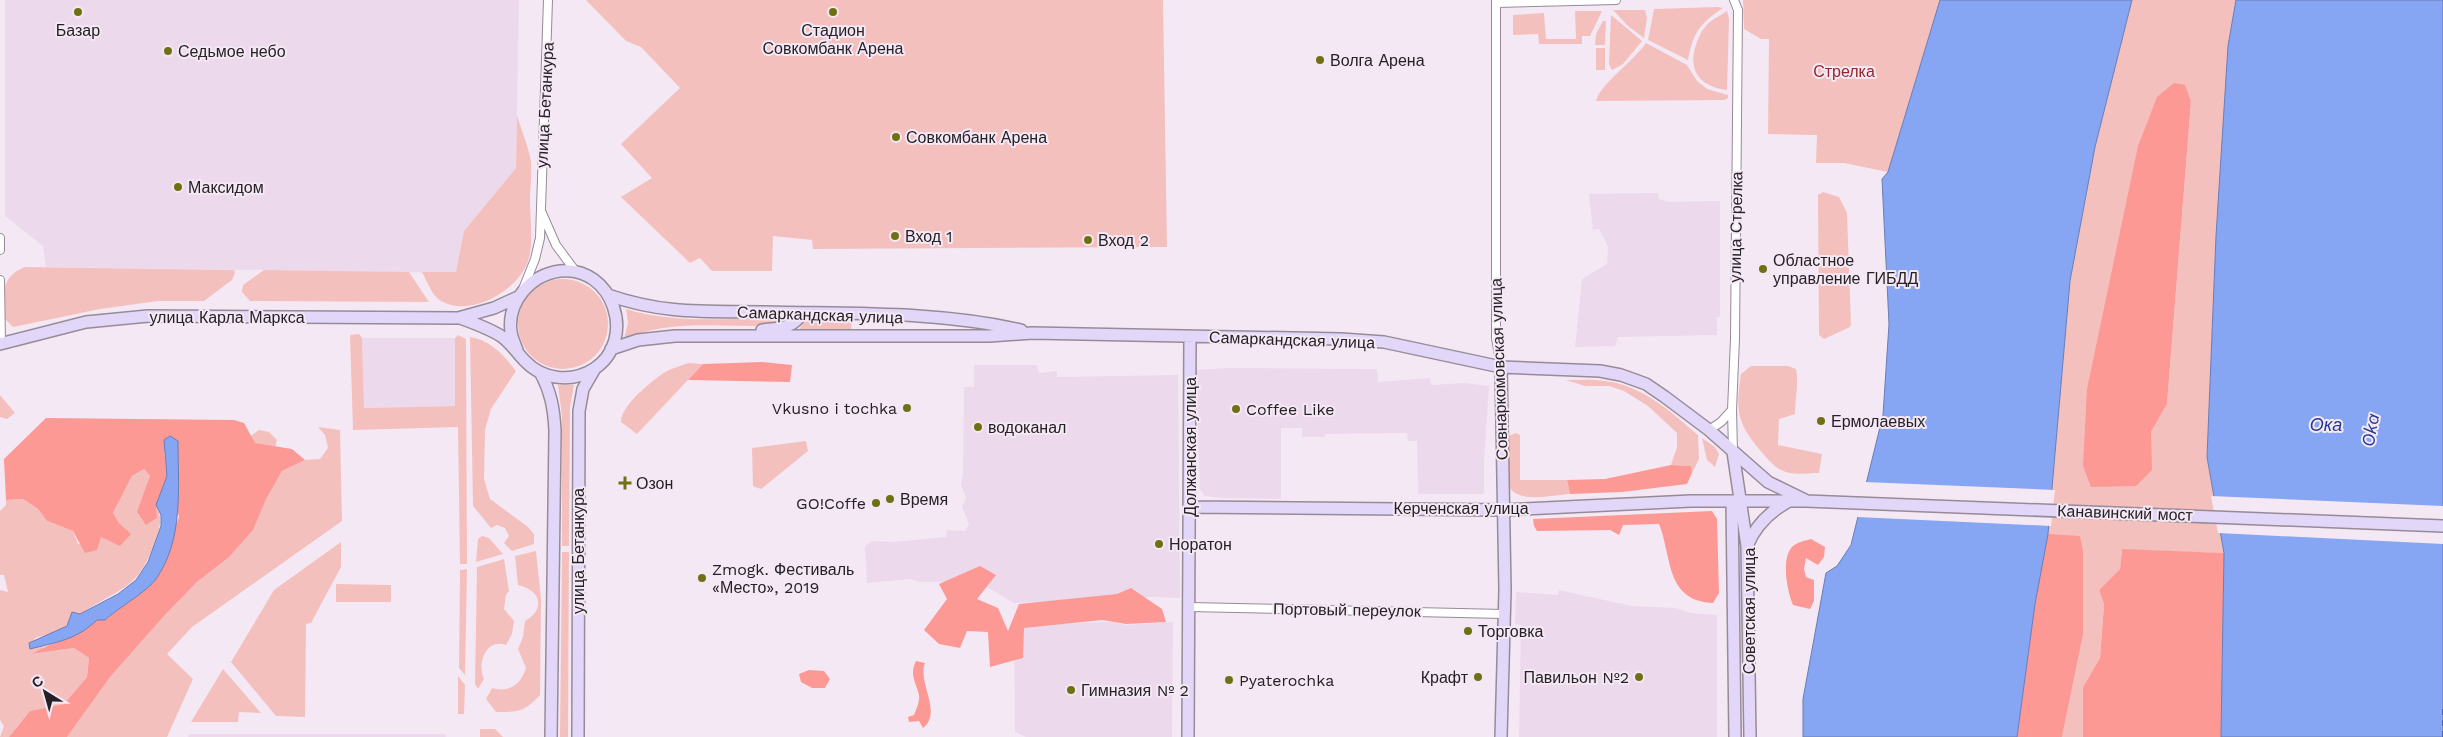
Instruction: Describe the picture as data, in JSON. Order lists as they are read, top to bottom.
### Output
{
  "streets": {
    "main road": [
      "улица Бетанкура",
      "Самаркандская улица",
      "улица Карла Маркса",
      "Совнаркомовская улица",
      "Должанская улица",
      "Керченская улица",
      "Канавинский мост",
      "Советская улица"
    ],
    "street": ["улица Стрелка", "Портовый переулок"]
  },
  "crossings": [
    ["улица Бетанкура", "Самаркандская улица"],
    ["улица Стрелка", "Самаркандская улица"],
    ["Самаркандская улица", "Совнаркомовская улица"],
    ["Самаркандская улица", "Должанская улица"],
    ["Самаркандская улица", "Канавинский мост"],
    ["Совнаркомовская улица", "Керченская улица"],
    ["Совнаркомовская улица", "Портовый переулок"],
    ["Должанская улица", "Керченская улица"],
    ["Должанская улица", "Портовый переулок"],
    ["Керченская улица", "Канавинский мост"],
    ["Керченская улица", "Советская улица"],
    ["Канавинский мост", "Советская улица"]
  ],
  "water": ["Ока", "Oka"],
  "parks": ["Стрелка"],
  "places": {
    "other": [
      "Базар",
      "Стадион Совкомбанк Арена",
      "Седьмое небо",
      "Волга Арена",
      "Совкомбанк Арена",
      "Максидом",
      "Вход 1",
      "Вход 2",
      "Областное управление ГИБДД",
      "Vkusno i tochka",
      "Coffee Like",
      "Ермолаевых",
      "водоканал",
      "Время",
      "GO!Coffe",
      "Норатон",
      "Zmogk. Фестиваль «Место», 2019",
      "Торговка",
      "Крафт",
      "Павильон №2",
      "Pyaterochka",
      "Гимназия № 2"
    ],
    "health": ["Озон"]
  },
  "north": "top left"
}
